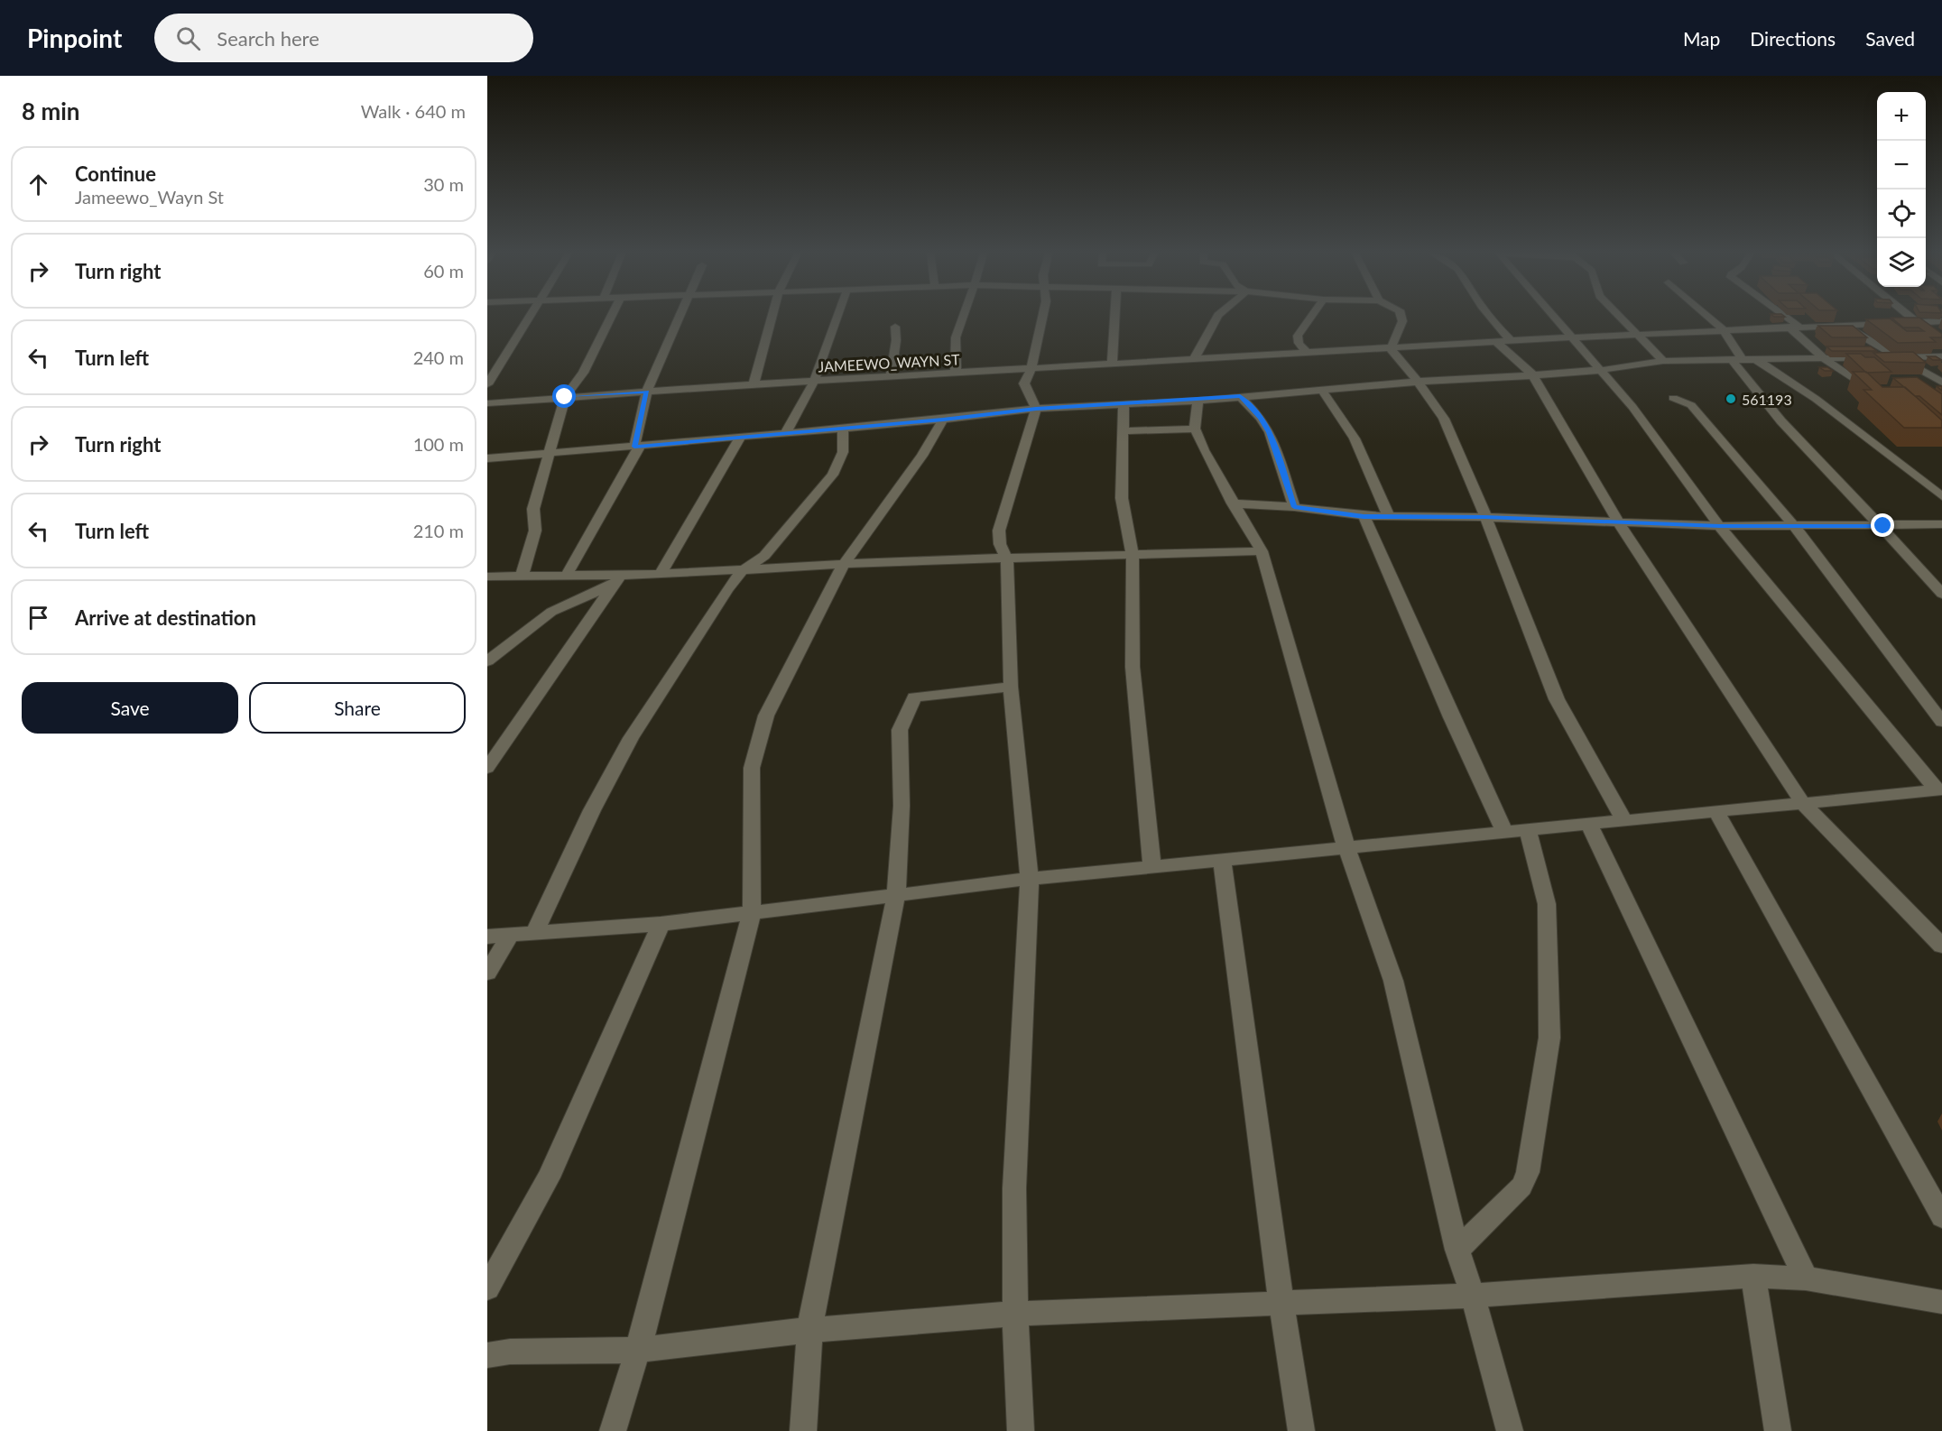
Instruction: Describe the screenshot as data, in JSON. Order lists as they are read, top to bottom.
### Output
{
  "streets": {
    "street": ["JAMEEWO_WAYN ST"]
  },
  "places": ["561193"],
  "page": {
    "header": "Pinpoint",
    "search": "Search here",
    "nav": ["Map", "Directions", "Saved"],
    "heading": ["8 min", "Walk · 640 m"],
    "map_buttons": ["+", "−"],
    "list": [
      ["Continue", "Jameewo_Wayn St", "30 m"],
      ["Turn right", "60 m"],
      ["Turn left", "240 m"],
      ["Turn right", "100 m"],
      ["Turn left", "210 m"],
      "Arrive at destination"
    ],
    "buttons": ["Save", "Share"]
  }
}
